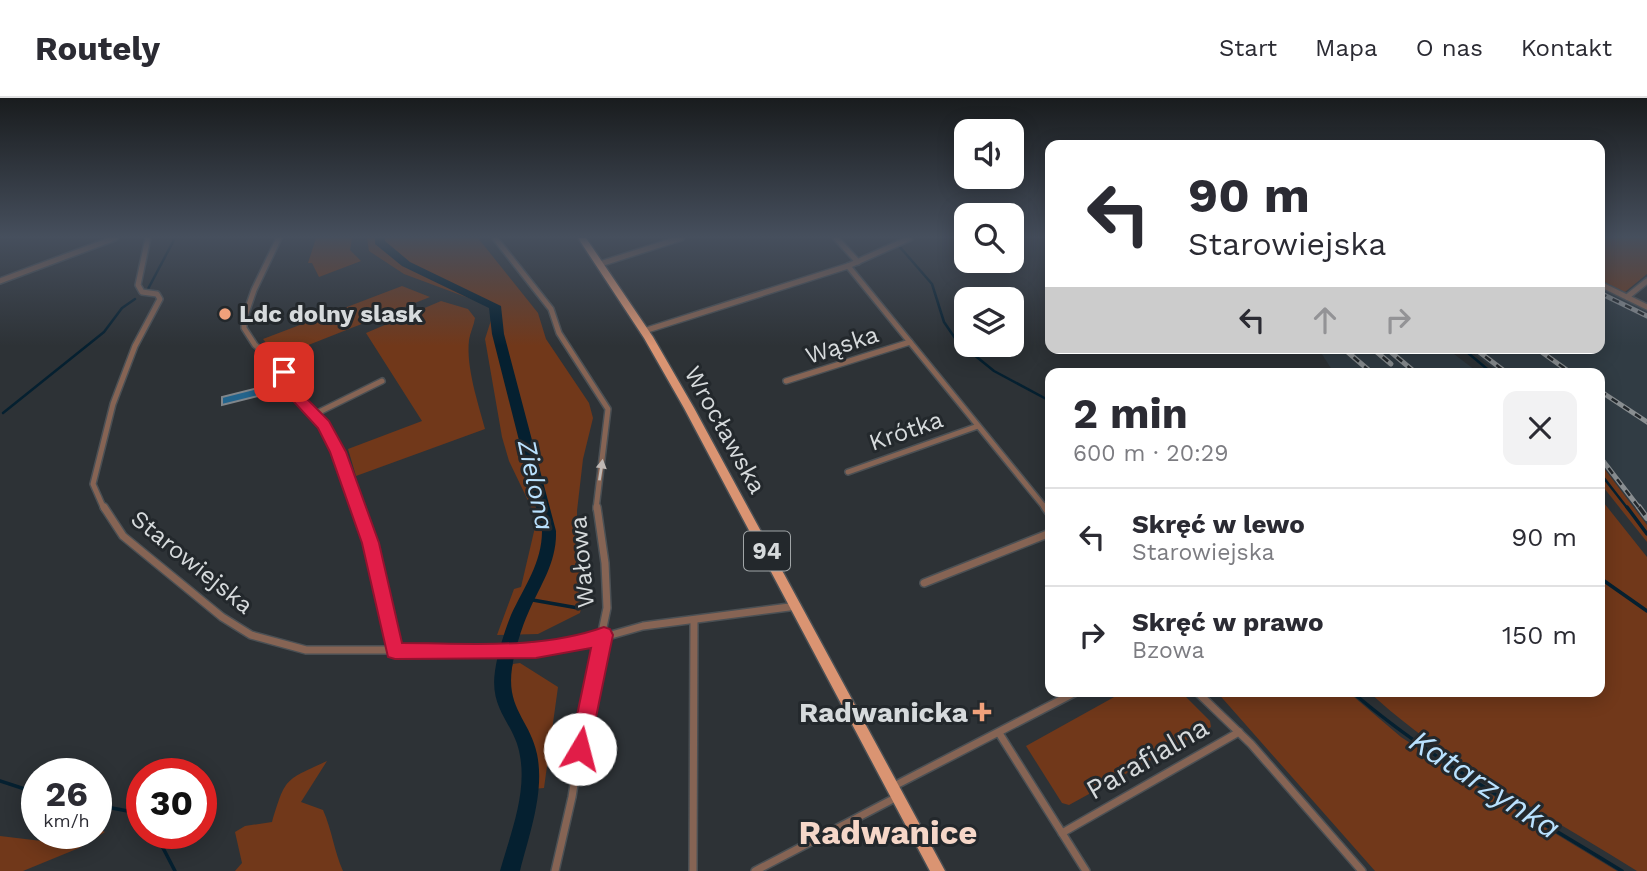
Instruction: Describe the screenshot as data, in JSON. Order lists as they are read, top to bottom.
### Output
{
  "streets": {
    "main road": ["Wrocławska", "94"],
    "street": [
      "Wąska",
      "Krótka",
      "Starowiejska",
      "Wałowa",
      "Parafialna"
    ]
  },
  "crossings": [
    ["Wrocławska", "Starowiejska"],
    ["Starowiejska", "Wałowa"]
  ],
  "one_way": ["Wałowa"],
  "districts": ["Radwanice"],
  "water": ["Zielona", "Katarzynka"],
  "places": {
    "other": ["Ldc dolny slask"],
    "health": ["Radwanicka"]
  },
  "page": {
    "header": "Routely",
    "nav": [
      "Start",
      "Mapa",
      "O nas",
      "Kontakt"
    ],
    "turn": ["90 m", "Starowiejska"],
    "heading": ["2 min", "600 m · 20:29"],
    "list": [
      {
        "name": "Skręć w lewo",
        "note": "Starowiejska",
        "value": "90 m"
      },
      {
        "name": "Skręć w prawo",
        "note": "Bzowa",
        "value": "150 m"
      }
    ],
    "speed": "26 km/h",
    "limit": "30"
  }
}
